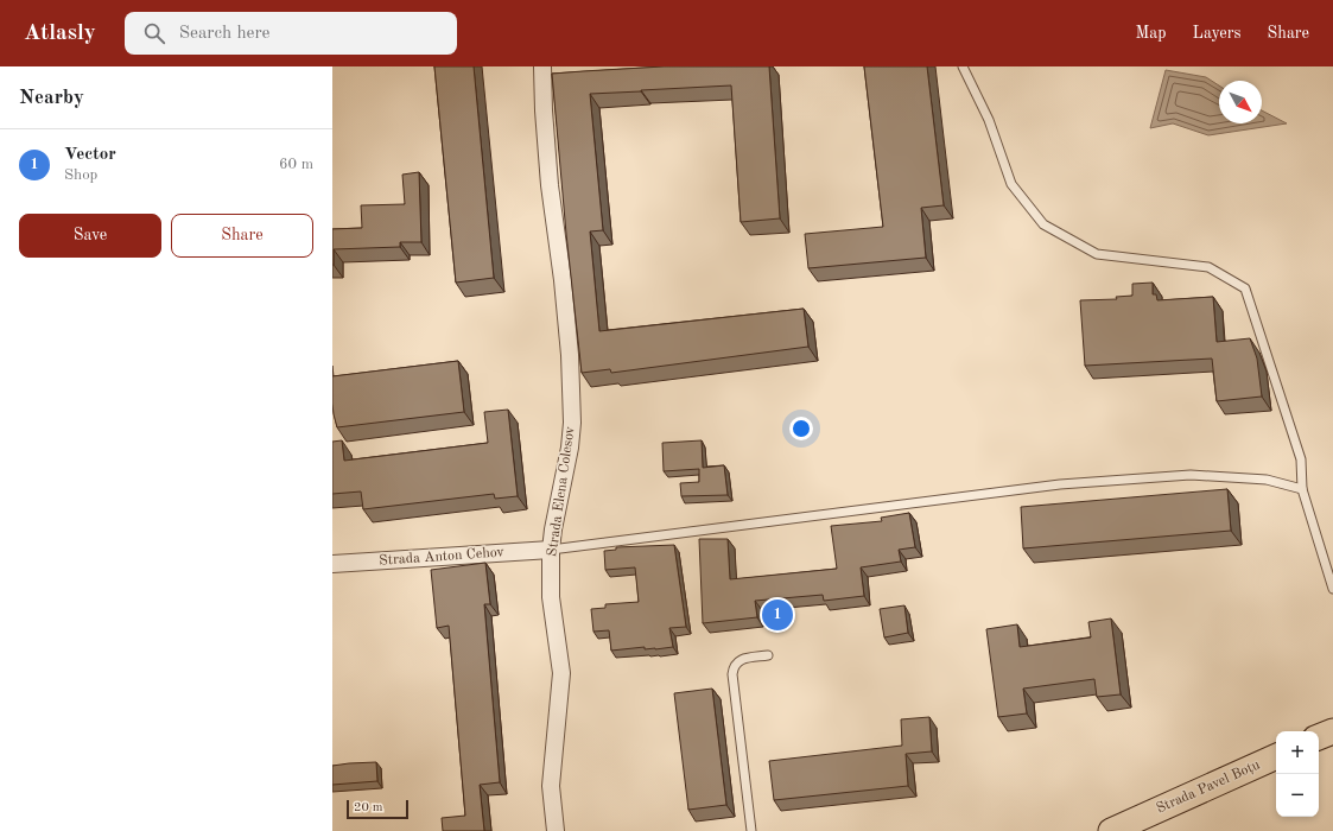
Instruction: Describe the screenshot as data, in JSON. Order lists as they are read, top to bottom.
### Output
{
  "streets": {
    "main road": ["Strada Pavel Boțu"],
    "street": ["Strada Elena Colesov", "Strada Anton Cehov"]
  },
  "crossings": [
    ["Strada Elena Colesov", "Strada Anton Cehov"]
  ],
  "scale_bar": "20 m",
  "north": "bottom right",
  "page": {
    "header": "Atlasly",
    "search": "Search here",
    "nav": ["Map", "Layers", "Share"],
    "heading": "Nearby",
    "list": [
      {
        "mark": "1",
        "name": "Vector",
        "note": "Shop",
        "value": "60 m"
      }
    ],
    "buttons": ["Save", "Share"],
    "pins": "1",
    "map_buttons": ["+", "−"],
    "scale": "20 m"
  }
}
